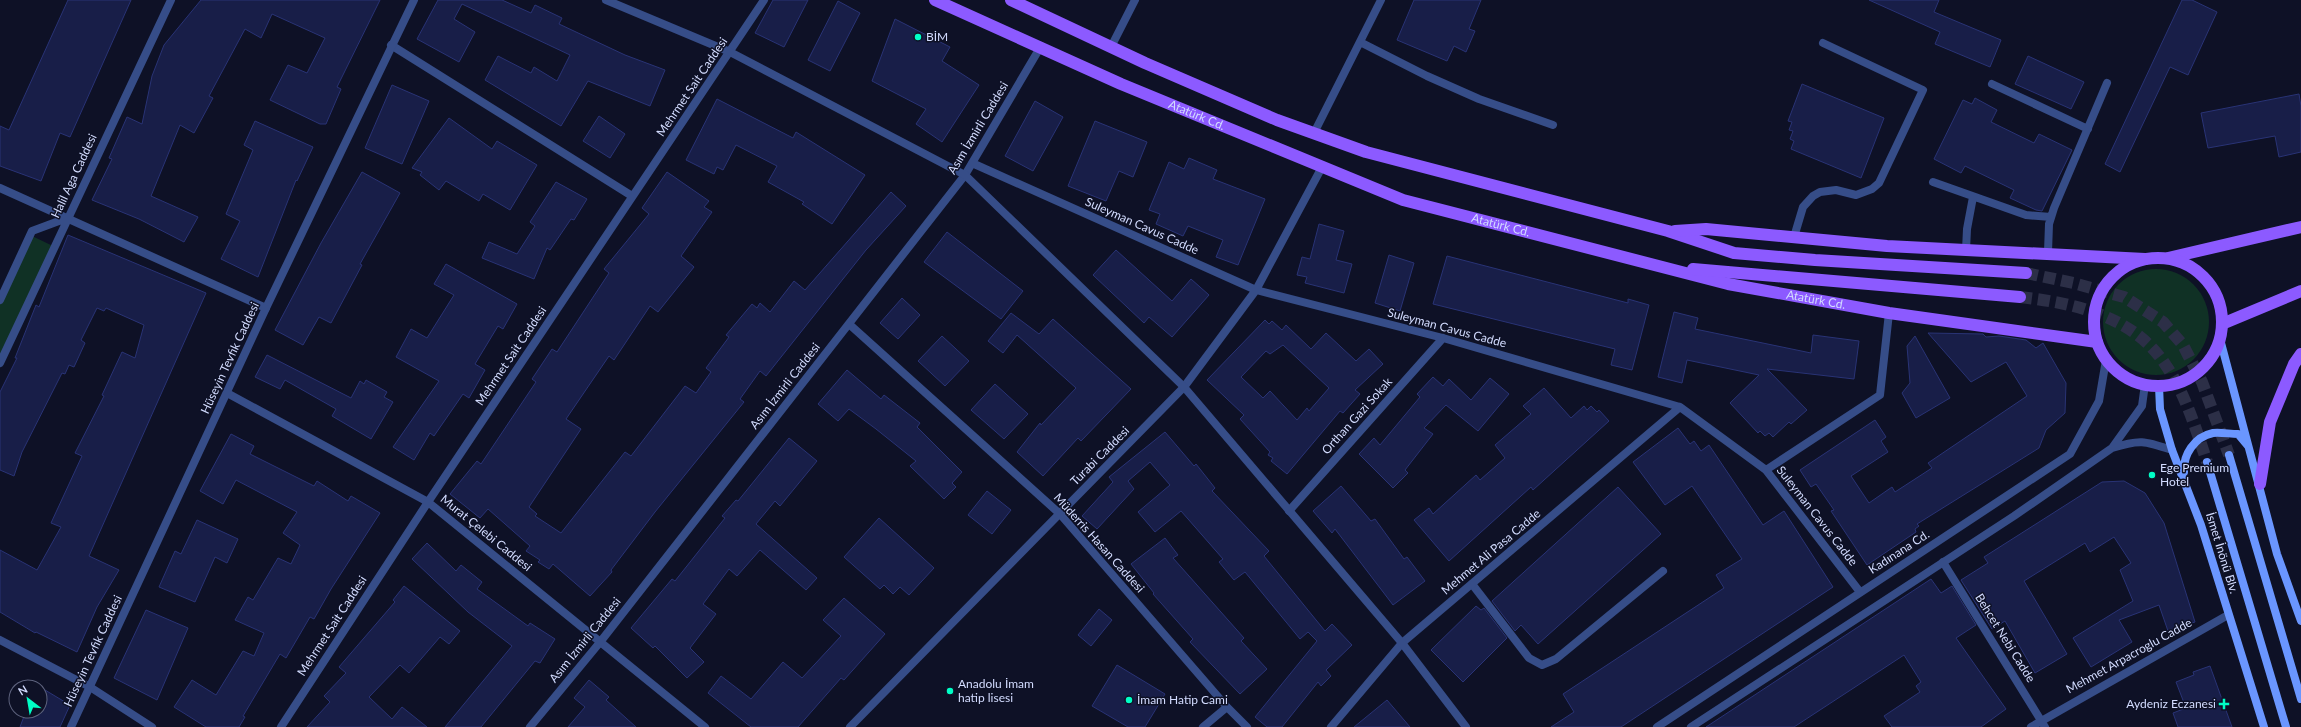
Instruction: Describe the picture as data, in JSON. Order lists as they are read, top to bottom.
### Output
{
  "streets": {
    "main road": ["Atatürk Cd.", "İsmet İnönü Blv."],
    "street": [
      "Mehrmet Sait Caddesi",
      "Asım İzmirli Caddesi",
      "Halil Aga Caddesi",
      "Suleyman Cavus Cadde",
      "Hüseyin Tevfik Caddesi",
      "Orthan Gazi Sokak",
      "Turabi Caddesi",
      "Murat Çelebi Caddesi",
      "Müderris Hasan Caddesi",
      "Mehmet Ali Pasa Cadde",
      "Kadınana Cd.",
      "Behcet Nebi Cadde",
      "Mehmet Arpacroglu Cadde"
    ]
  },
  "crossings": [
    ["Mehrmet Sait Caddesi", "Murat Çelebi Caddesi"],
    ["Atatürk Cd.", "Asım İzmirli Caddesi"],
    ["Atatürk Cd.", "Turabi Caddesi"],
    ["Atatürk Cd.", "Kadınana Cd."],
    ["Atatürk Cd.", "İsmet İnönü Blv."],
    ["Asım İzmirli Caddesi", "Suleyman Cavus Cadde"],
    ["Asım İzmirli Caddesi", "Murat Çelebi Caddesi"],
    ["Asım İzmirli Caddesi", "Müderris Hasan Caddesi"],
    ["Suleyman Cavus Cadde", "Orthan Gazi Sokak"],
    ["Suleyman Cavus Cadde", "Turabi Caddesi"],
    ["Suleyman Cavus Cadde", "Mehmet Ali Pasa Cadde"],
    ["Suleyman Cavus Cadde", "Kadınana Cd."],
    ["Hüseyin Tevfik Caddesi", "Murat Çelebi Caddesi"],
    ["Turabi Caddesi", "Müderris Hasan Caddesi"],
    ["Kadınana Cd.", "İsmet İnönü Blv."],
    ["İsmet İnönü Blv.", "Mehmet Arpacroglu Cadde"],
    ["Behcet Nebi Cadde", "Mehmet Arpacroglu Cadde"]
  ],
  "places": {
    "other": [
      "BİM",
      "Ege Premium Hotel",
      "Anadolu İmam hatip lisesi",
      "İmam Hatip Cami"
    ],
    "health": ["Aydeniz Eczanesi"]
  },
  "north": "top left"
}
